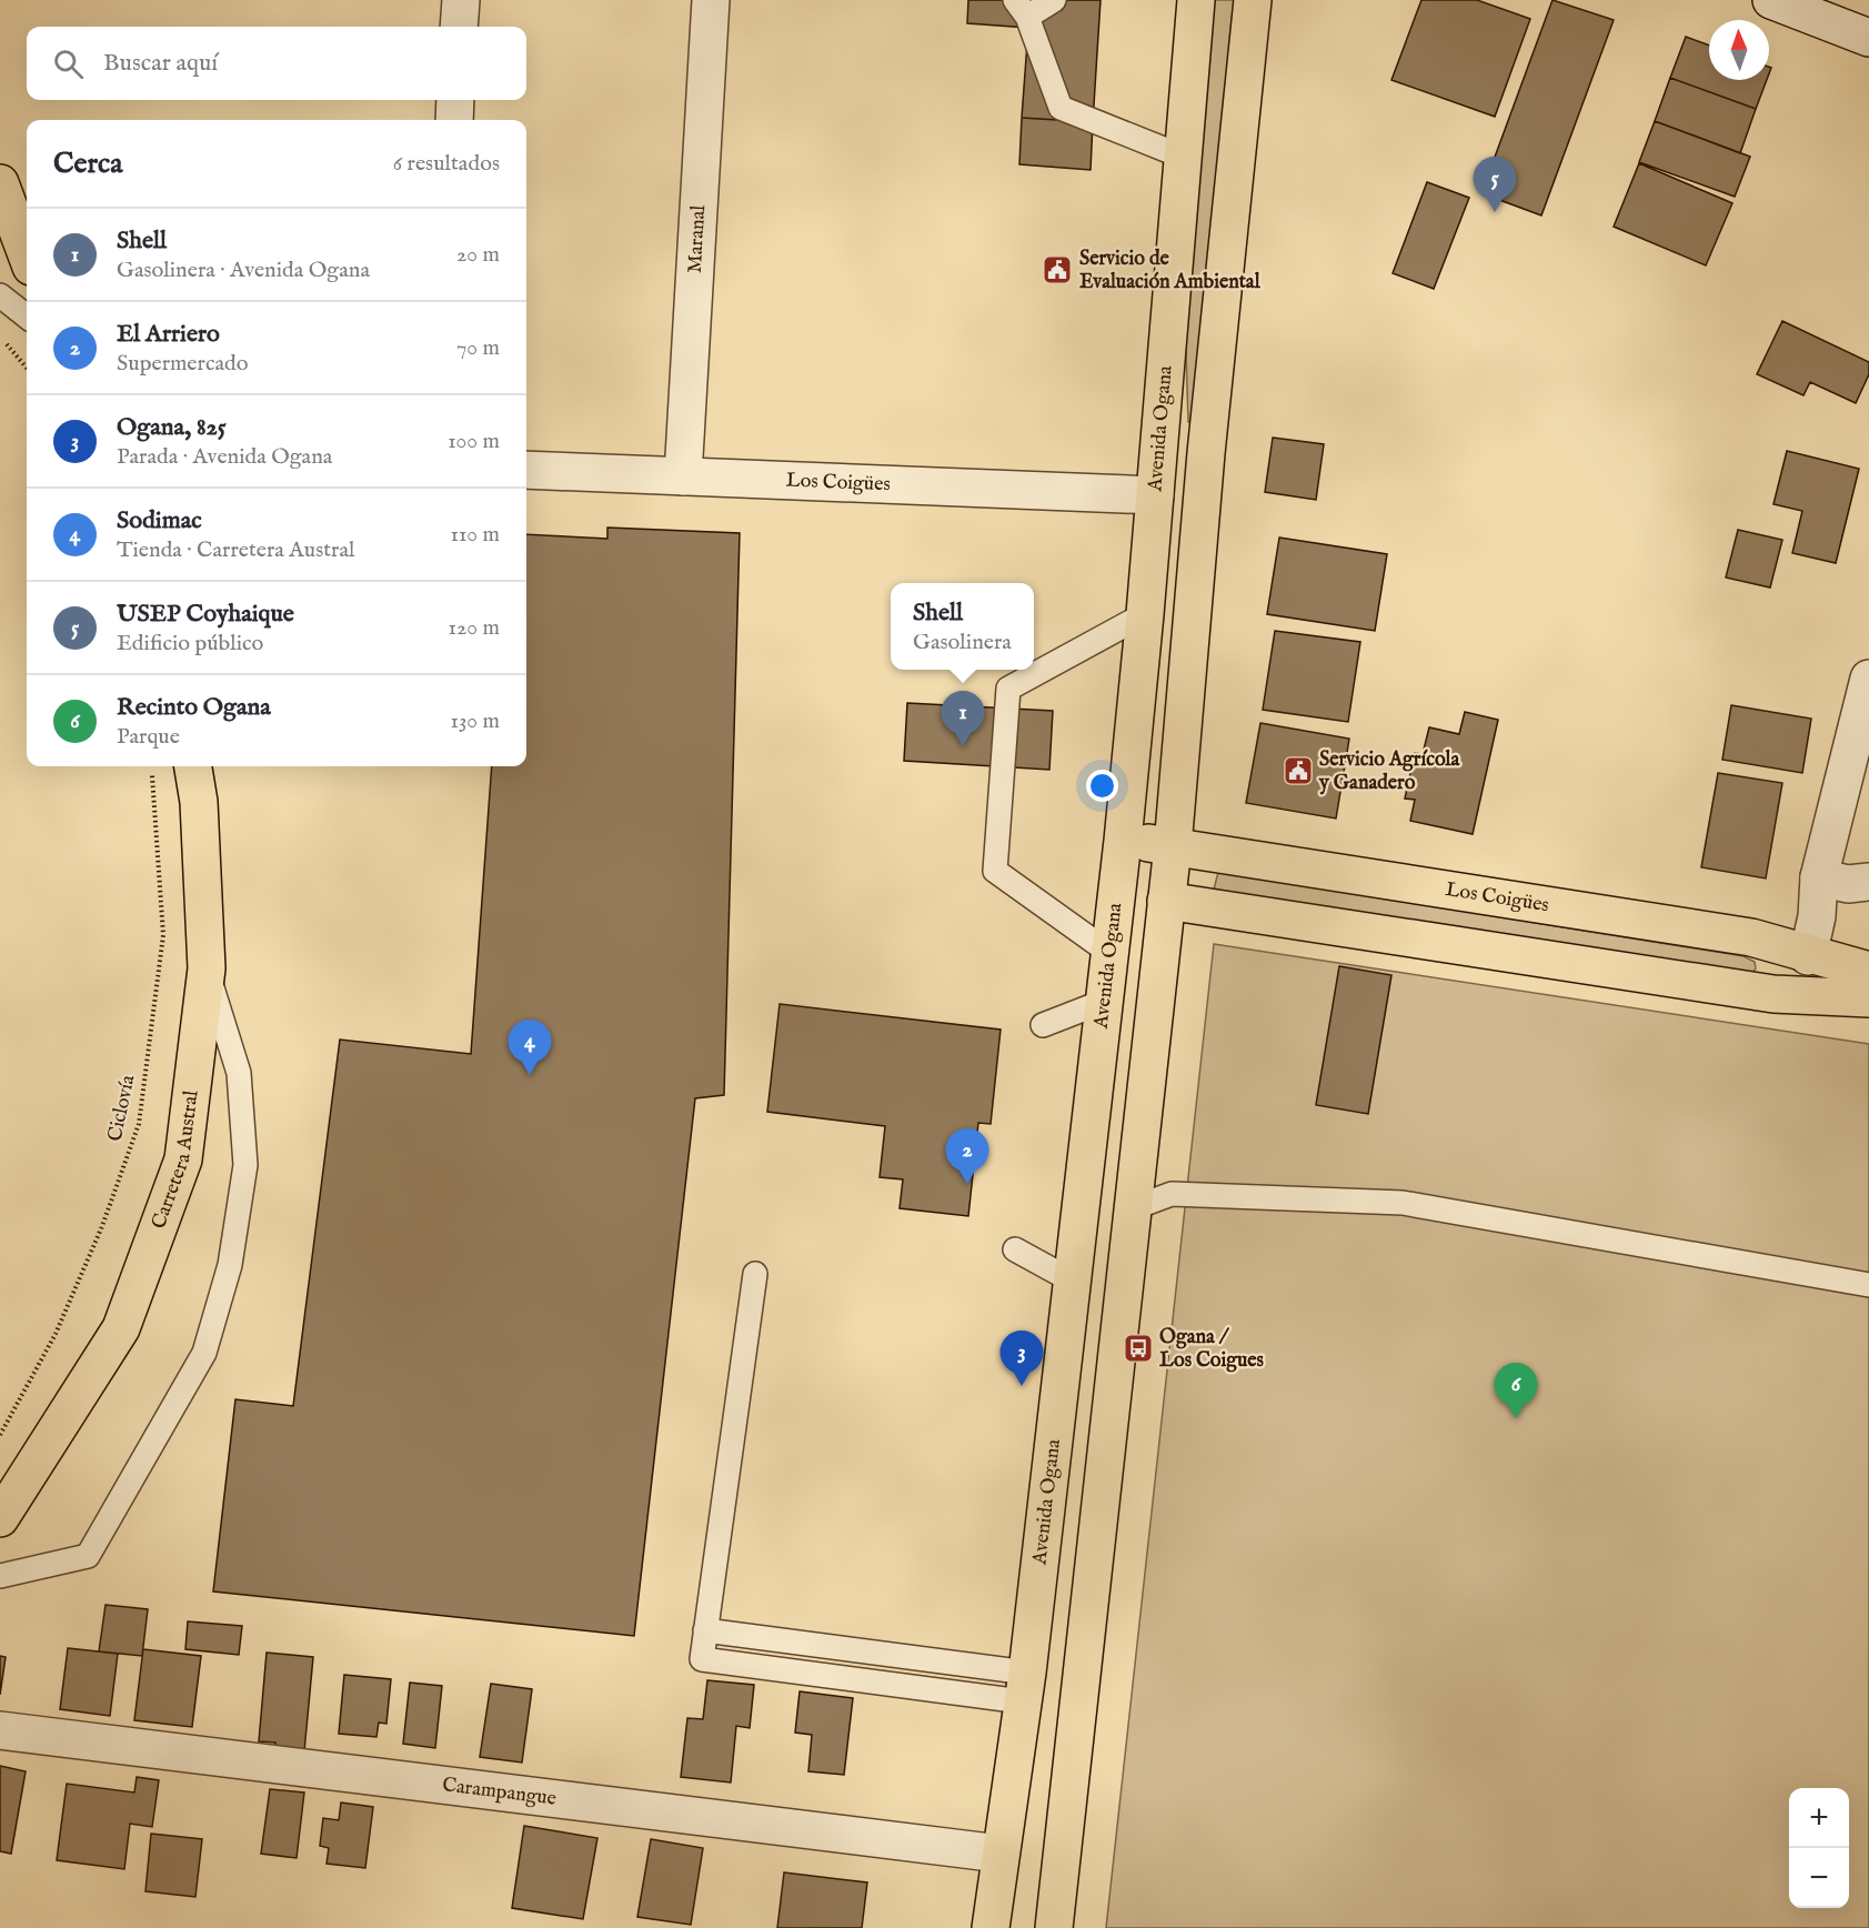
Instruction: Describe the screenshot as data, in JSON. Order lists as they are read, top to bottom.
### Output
{
  "streets": {
    "main road": ["Avenida Ogana", "Los Coigües", "Carretera Austral"],
    "street": ["Maranal", "Carampangue"],
    "path": ["Ciclovía"]
  },
  "crossings": [
    ["Maranal", "Los Coigües"],
    ["Avenida Ogana", "Los Coigües"],
    ["Avenida Ogana", "Carampangue"]
  ],
  "places": {
    "public building": ["Servicio de Evaluación Ambiental", "Servicio Agrícola y Ganadero"],
    "bus stop": ["Ogana / Los Coigues"]
  },
  "north": "top",
  "page": {
    "search": "Buscar aquí",
    "heading": ["Cerca", "6 resultados"],
    "pins": [
      "5",
      "1",
      "4",
      "2",
      "3",
      "6"
    ],
    "list": [
      {
        "mark": "1",
        "name": "Shell",
        "note": "Gasolinera · Avenida Ogana",
        "value": "20 m"
      },
      {
        "mark": "2",
        "name": "El Arriero",
        "note": "Supermercado",
        "value": "70 m"
      },
      {
        "mark": "3",
        "name": "Ogana, 825",
        "note": "Parada · Avenida Ogana",
        "value": "100 m"
      },
      {
        "mark": "4",
        "name": "Sodimac",
        "note": "Tienda · Carretera Austral",
        "value": "110 m"
      },
      {
        "mark": "5",
        "name": "USEP Coyhaique",
        "note": "Edificio público",
        "value": "120 m"
      },
      {
        "mark": "6",
        "name": "Recinto Ogana",
        "note": "Parque",
        "value": "130 m"
      }
    ],
    "popup": ["Shell", "Gasolinera"],
    "map_buttons": ["+", "−"]
  }
}
